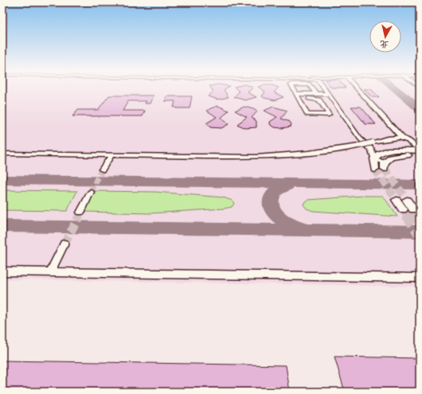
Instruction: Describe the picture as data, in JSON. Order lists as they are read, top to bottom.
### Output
{
  "north": "bottom"
}
